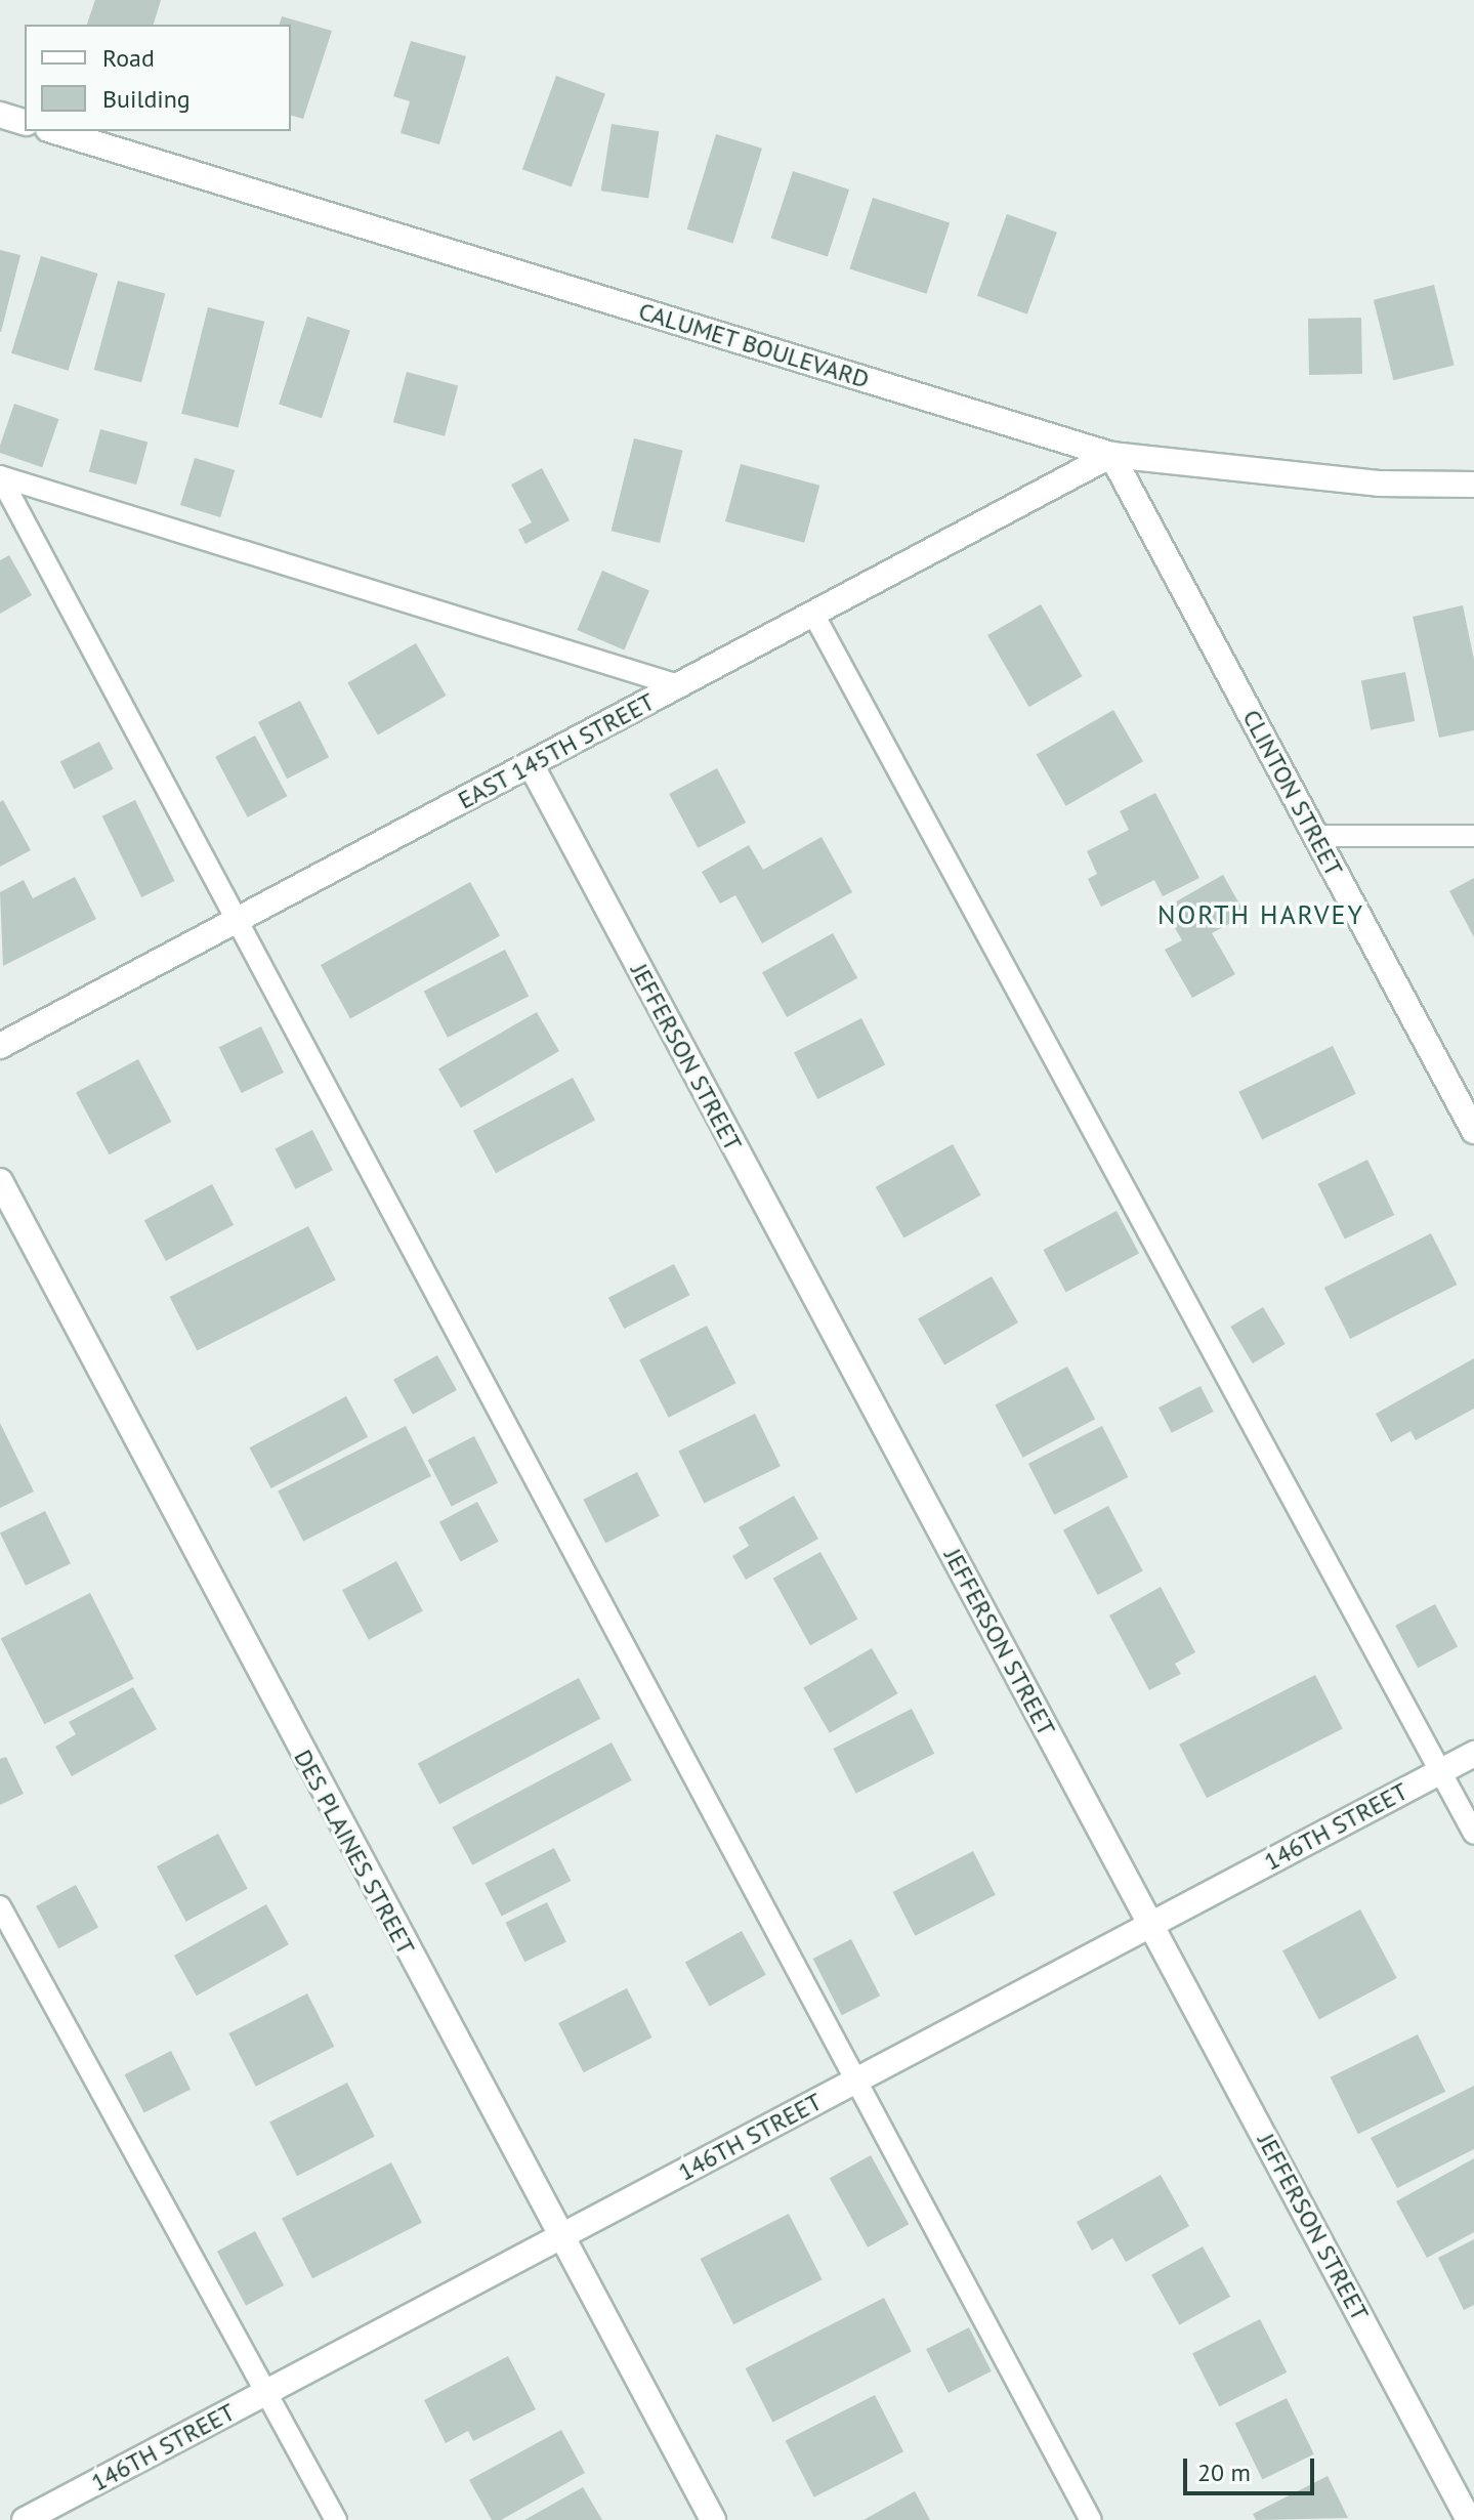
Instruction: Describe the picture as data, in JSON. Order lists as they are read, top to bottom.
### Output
{
  "streets": {
    "street": [
      "CALUMET BOULEVARD",
      "EAST 145TH STREET",
      "CLINTON STREET",
      "JEFFERSON STREET",
      "146TH STREET",
      "DES PLAINES STREET"
    ]
  },
  "crossings": [
    ["CALUMET BOULEVARD", "EAST 145TH STREET"],
    ["CALUMET BOULEVARD", "CLINTON STREET"],
    ["EAST 145TH STREET", "CLINTON STREET"],
    ["EAST 145TH STREET", "JEFFERSON STREET"],
    ["JEFFERSON STREET", "146TH STREET"],
    ["146TH STREET", "DES PLAINES STREET"]
  ],
  "districts": ["NORTH HARVEY"],
  "legend": ["Road", "Building"],
  "scale_bar": "20 m"
}
